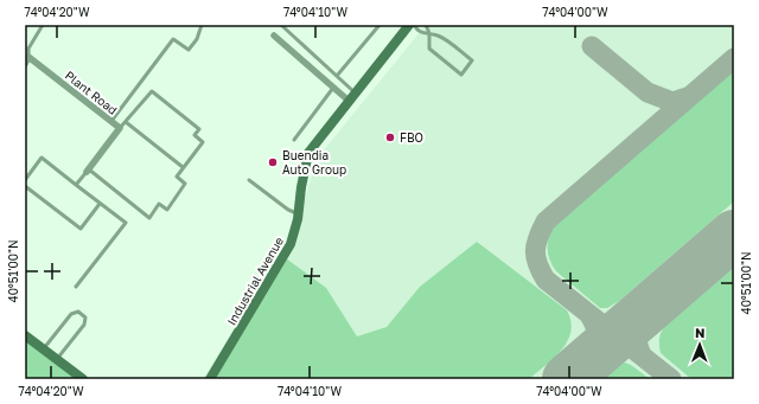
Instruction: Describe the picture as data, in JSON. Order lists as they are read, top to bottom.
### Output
{
  "streets": {
    "street": ["Plant Road", "Industrial Avenue"]
  },
  "places": ["FBO", "Buendia Auto Group"],
  "north": "top",
  "coordinates": [
    "74°04'20\"W",
    "74°04'10\"W",
    "74°04'00\"W",
    "40°51'00\"N"
  ]
}
